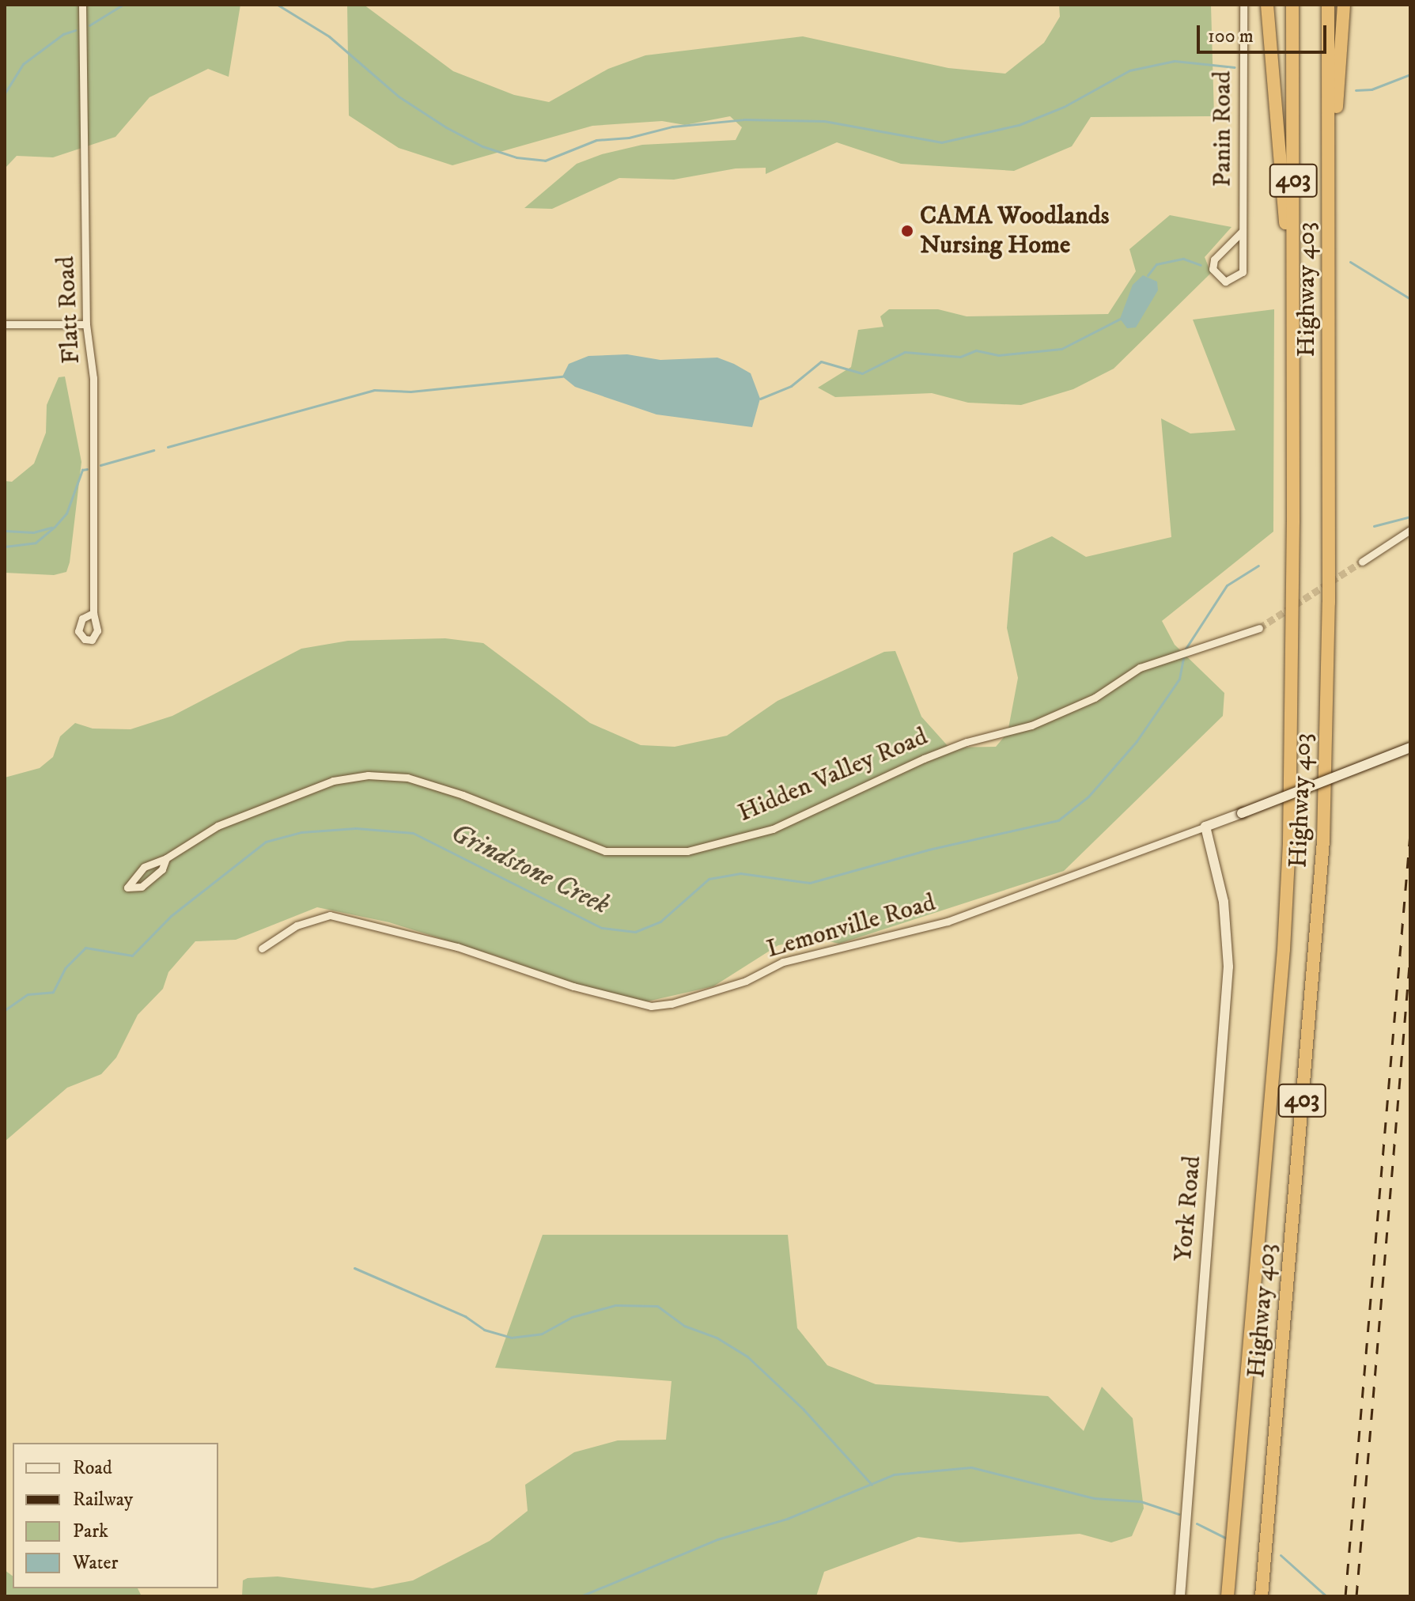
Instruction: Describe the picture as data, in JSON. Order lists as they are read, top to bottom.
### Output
{
  "streets": {
    "highway": ["403", "Highway 403"],
    "street": [
      "Panin Road",
      "Flatt Road",
      "Hidden Valley Road",
      "Lemonville Road",
      "York Road"
    ]
  },
  "crossings": [
    ["Lemonville Road", "York Road"]
  ],
  "water": ["Grindstone Creek"],
  "places": ["CAMA Woodlands Nursing Home"],
  "legend": [
    "Road",
    "Railway",
    "Park",
    "Water"
  ],
  "scale_bar": "100 m"
}
